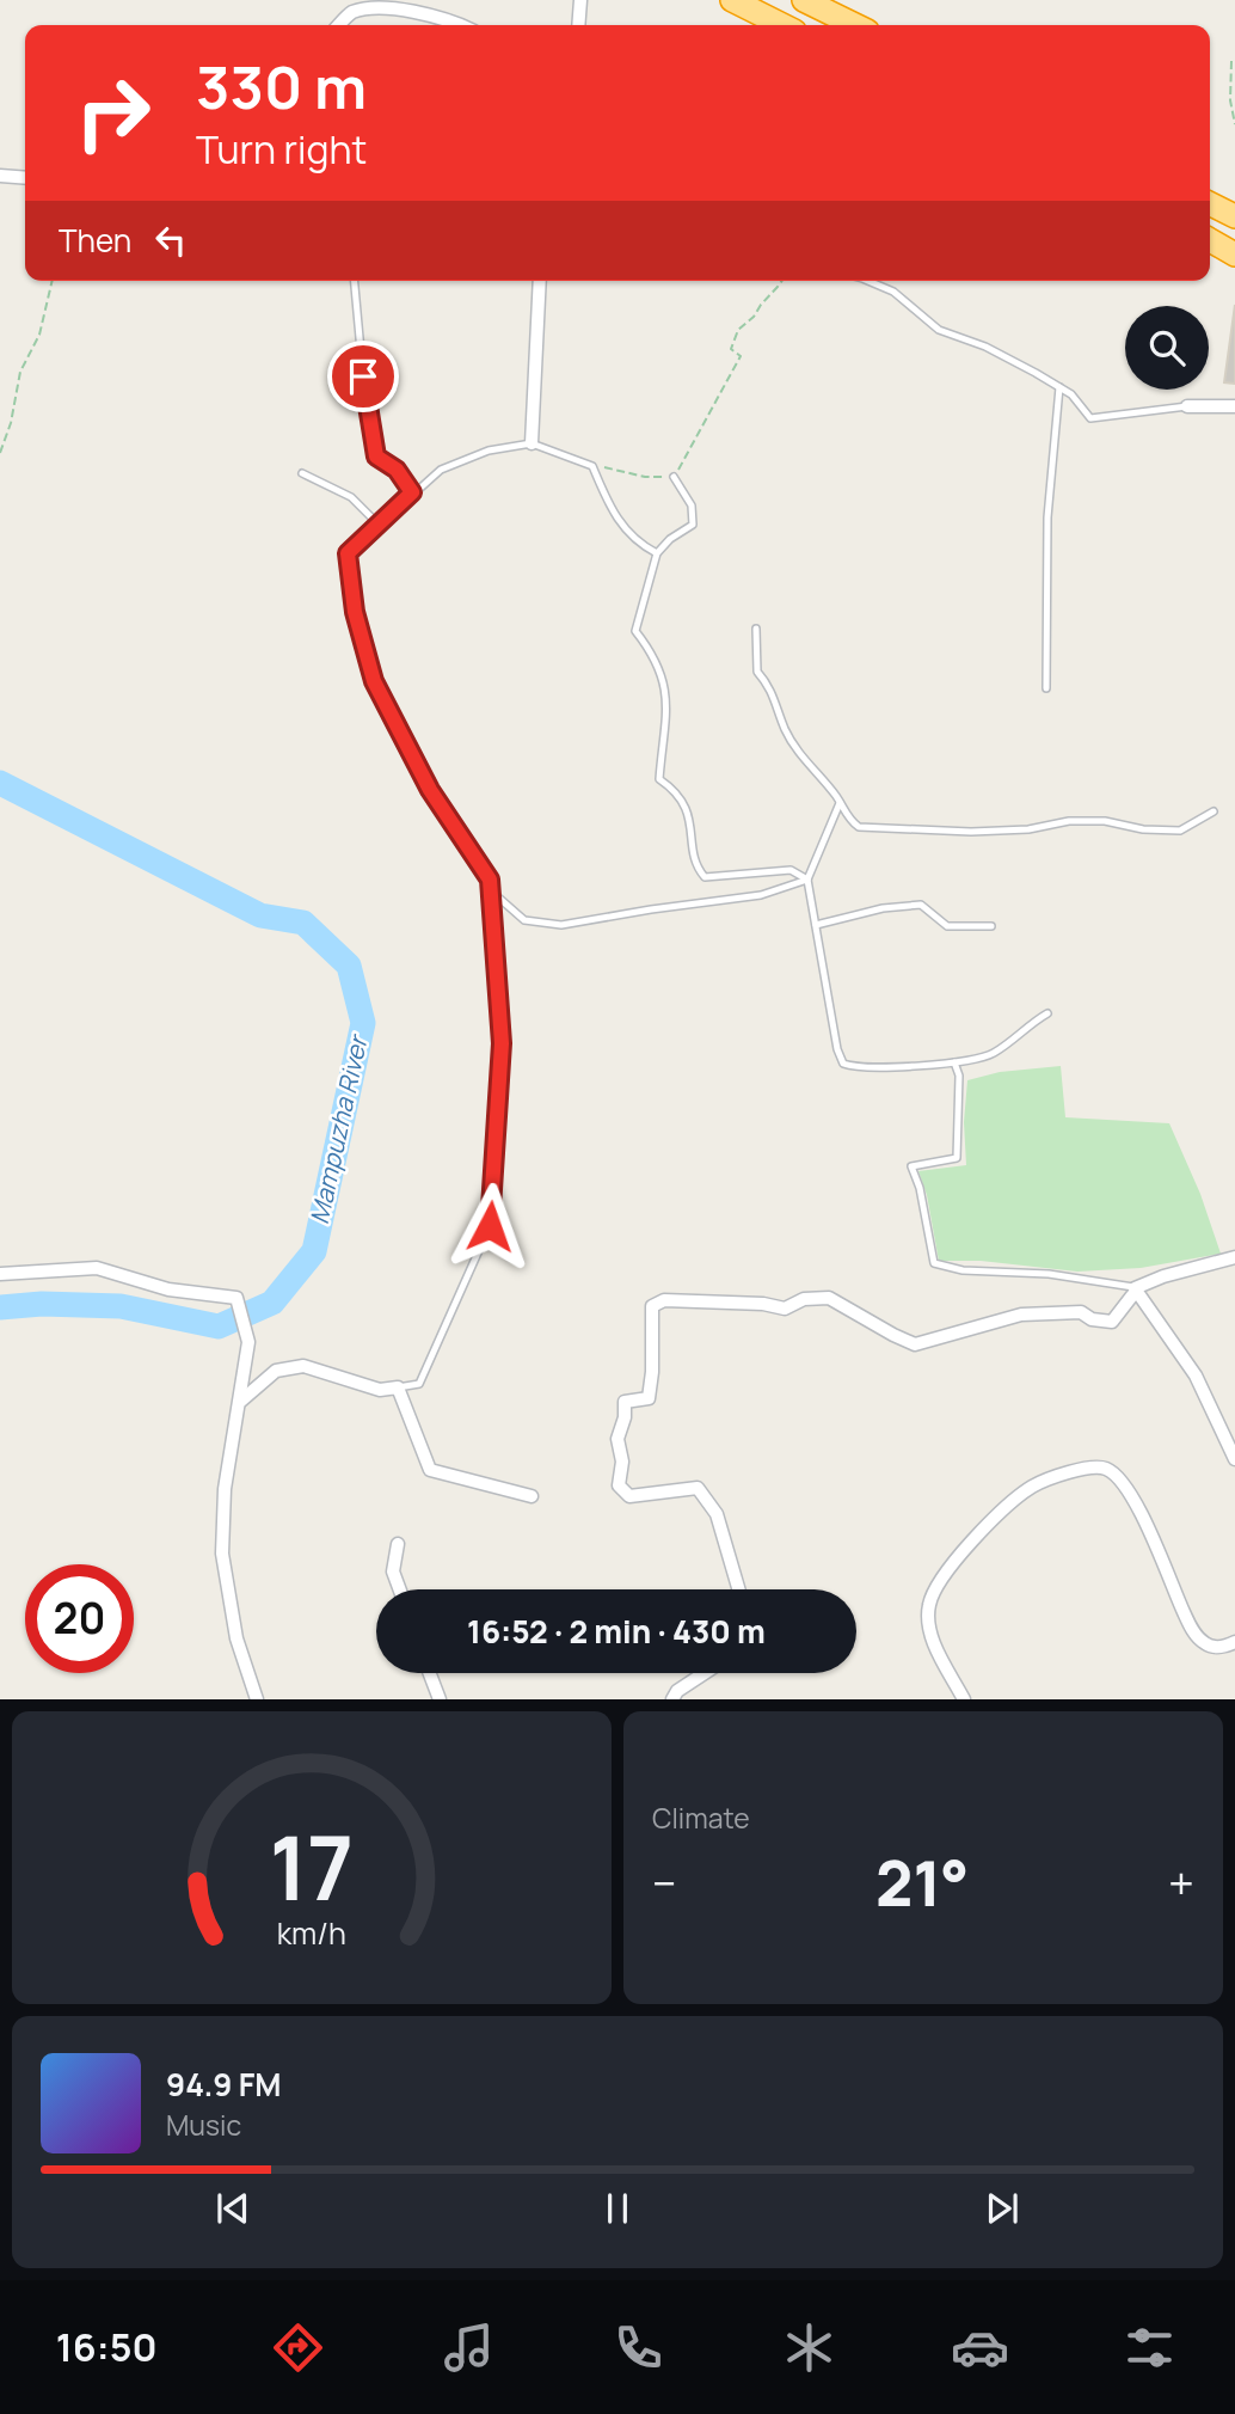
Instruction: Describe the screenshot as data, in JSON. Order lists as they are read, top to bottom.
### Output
{
  "water": ["Mampuzha River"],
  "page": {
    "turn": ["330 m", "Turn right"],
    "then": "Then",
    "limit": "20",
    "trip": "16:52 · 2 min · 430 m",
    "tile": "Climate",
    "heat": ["−", "21°", "+"],
    "song": ["94.9 FM", "Music"],
    "tabs": "16:50",
    "gauge": ["17", "km/h"]
  }
}
